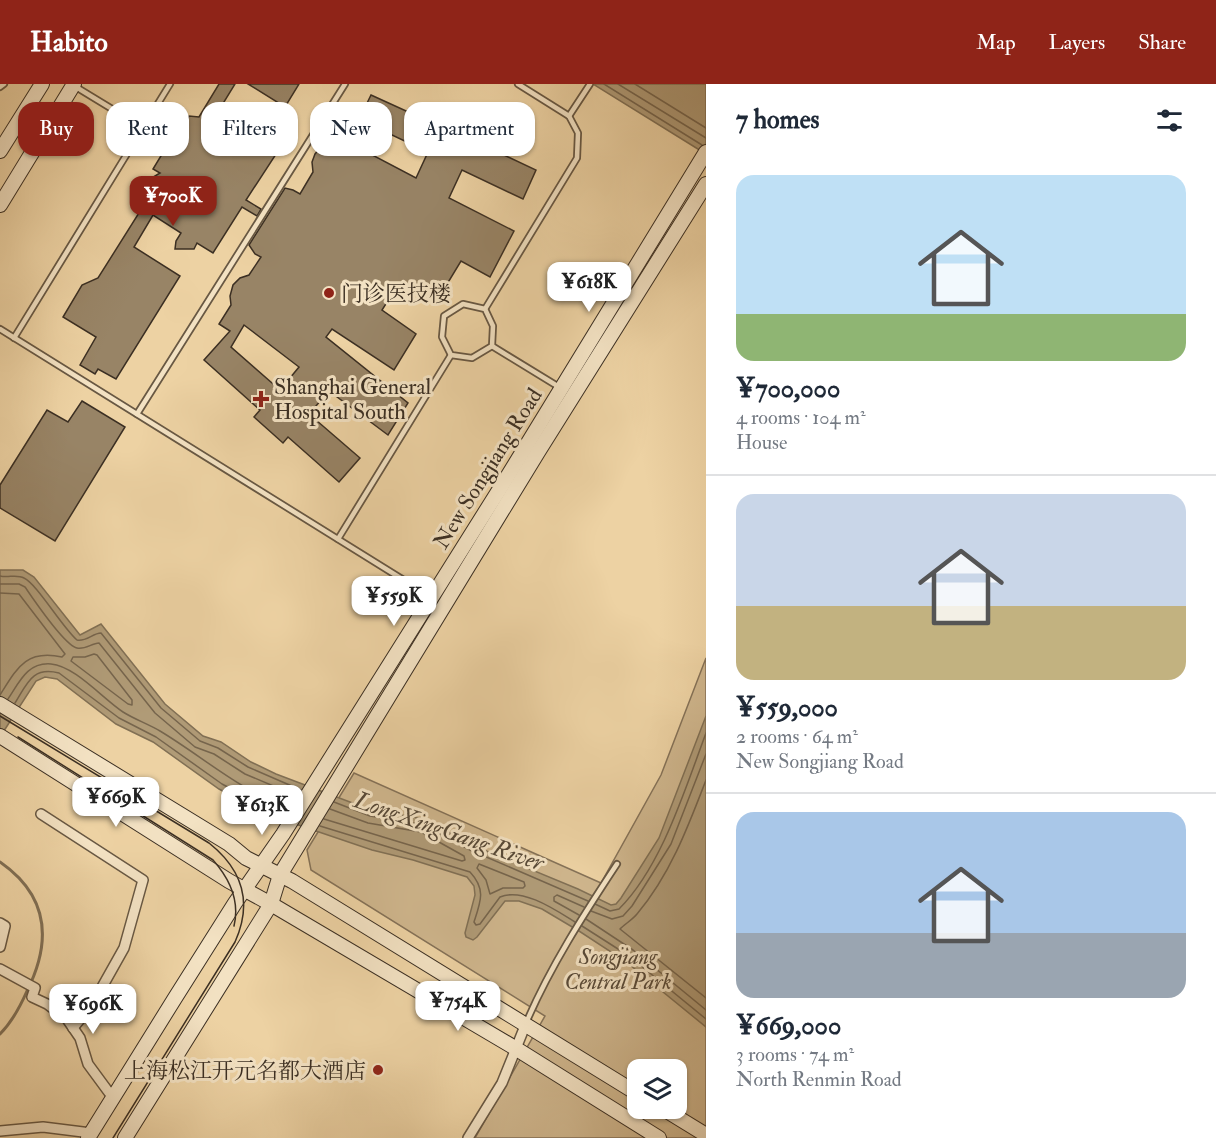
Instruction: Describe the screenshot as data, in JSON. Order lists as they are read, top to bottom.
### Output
{
  "streets": {
    "main road": ["New Songjiang Road"]
  },
  "water": ["LongXingGang River"],
  "parks": ["Songjiang Central Park"],
  "places": {
    "other": ["门诊医技楼", "上海松江开元名都大酒店"],
    "health": ["Shanghai General Hospital South"]
  },
  "page": {
    "header": "Habito",
    "nav": ["Map", "Layers", "Share"],
    "heading": "7 homes",
    "chip": [
      "Buy",
      "Rent",
      "Filters",
      "New",
      "Apartment"
    ],
    "list": [
      {
        "name": "¥700,000",
        "note": "4 rooms · 104 m² · House"
      },
      {
        "name": "¥559,000",
        "note": "2 rooms · 64 m² · New Songjiang Road"
      },
      {
        "name": "¥669,000",
        "note": "3 rooms · 74 m² · North Renmin Road"
      }
    ],
    "price": [
      "¥700K",
      "¥618K",
      "¥559K",
      "¥669K",
      "¥613K",
      "¥754K",
      "¥696K"
    ]
  }
}
